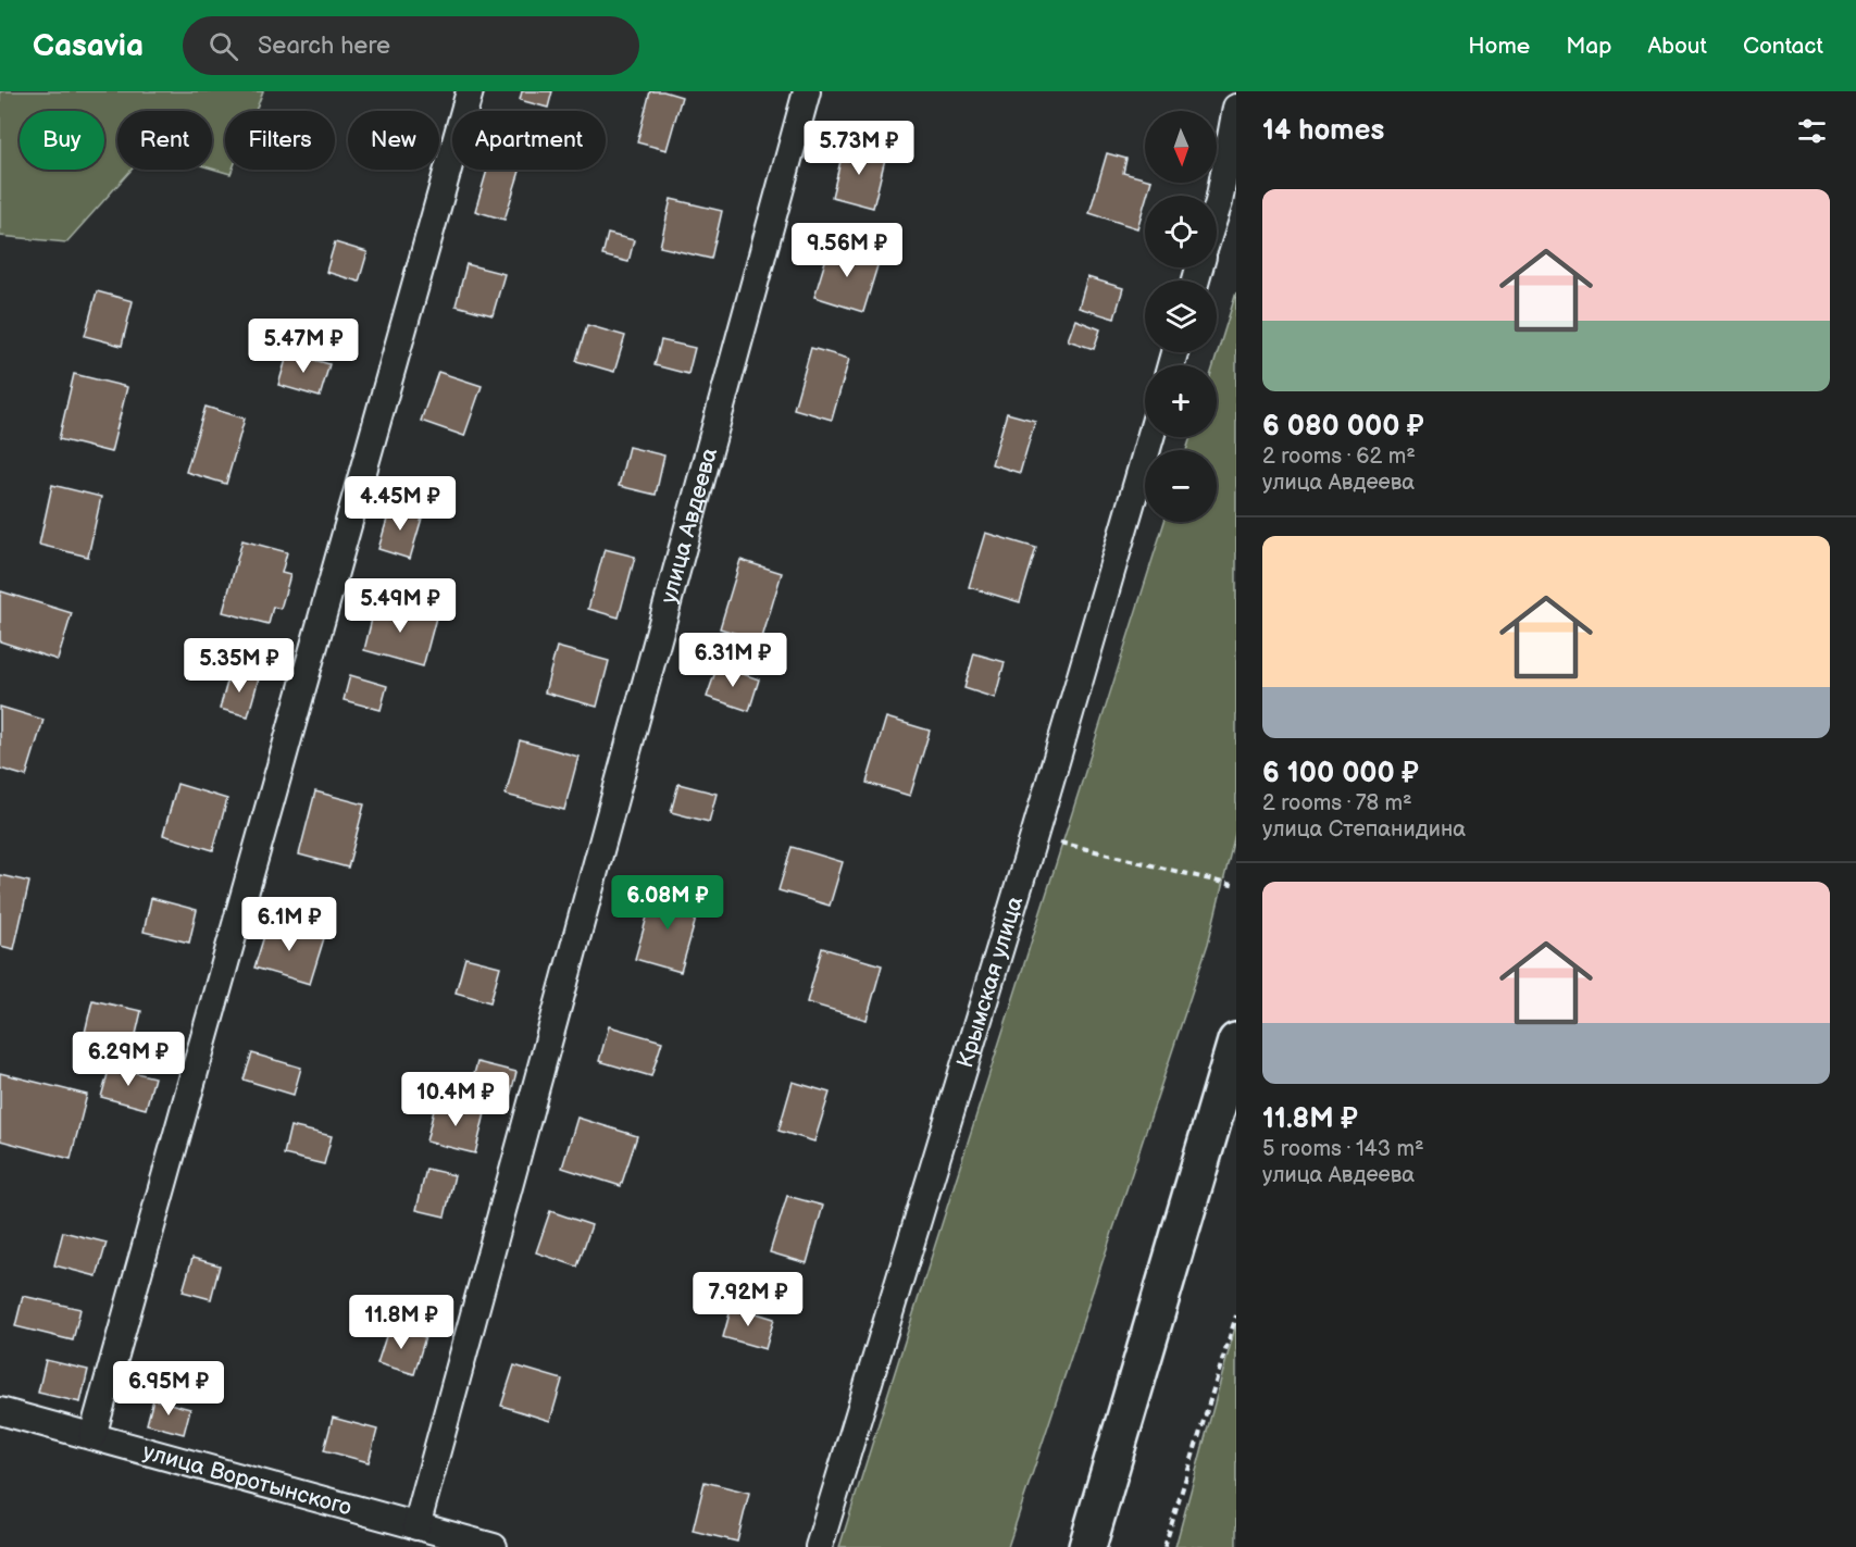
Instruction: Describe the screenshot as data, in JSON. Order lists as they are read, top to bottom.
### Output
{
  "streets": {
    "street": ["улица Авдеева", "Крымская улица", "улица Воротынского"]
  },
  "crossings": [
    ["улица Авдеева", "улица Воротынского"]
  ],
  "north": "bottom",
  "page": {
    "header": "Casavia",
    "search": "Search here",
    "nav": [
      "Home",
      "Map",
      "About",
      "Contact"
    ],
    "heading": "14 homes",
    "map_buttons": ["+", "−"],
    "chip": [
      "Buy",
      "Rent",
      "Filters",
      "New",
      "Apartment"
    ],
    "price": [
      "5.73M ₽",
      "9.56M ₽",
      "5.47M ₽",
      "4.45M ₽",
      "5.49M ₽",
      "6.31M ₽",
      "5.35M ₽",
      "6.08M ₽",
      "6.1M ₽",
      "6.29M ₽",
      "10.4M ₽",
      "7.92M ₽",
      "11.8M ₽",
      "6.95M ₽"
    ],
    "list": [
      {
        "name": "6 080 000 ₽",
        "note": "2 rooms · 62 m² · улица Авдеева"
      },
      {
        "name": "6 100 000 ₽",
        "note": "2 rooms · 78 m² · улица Степанидина"
      },
      {
        "name": "11.8M ₽",
        "note": "5 rooms · 143 m² · улица Авдеева"
      }
    ]
  }
}
